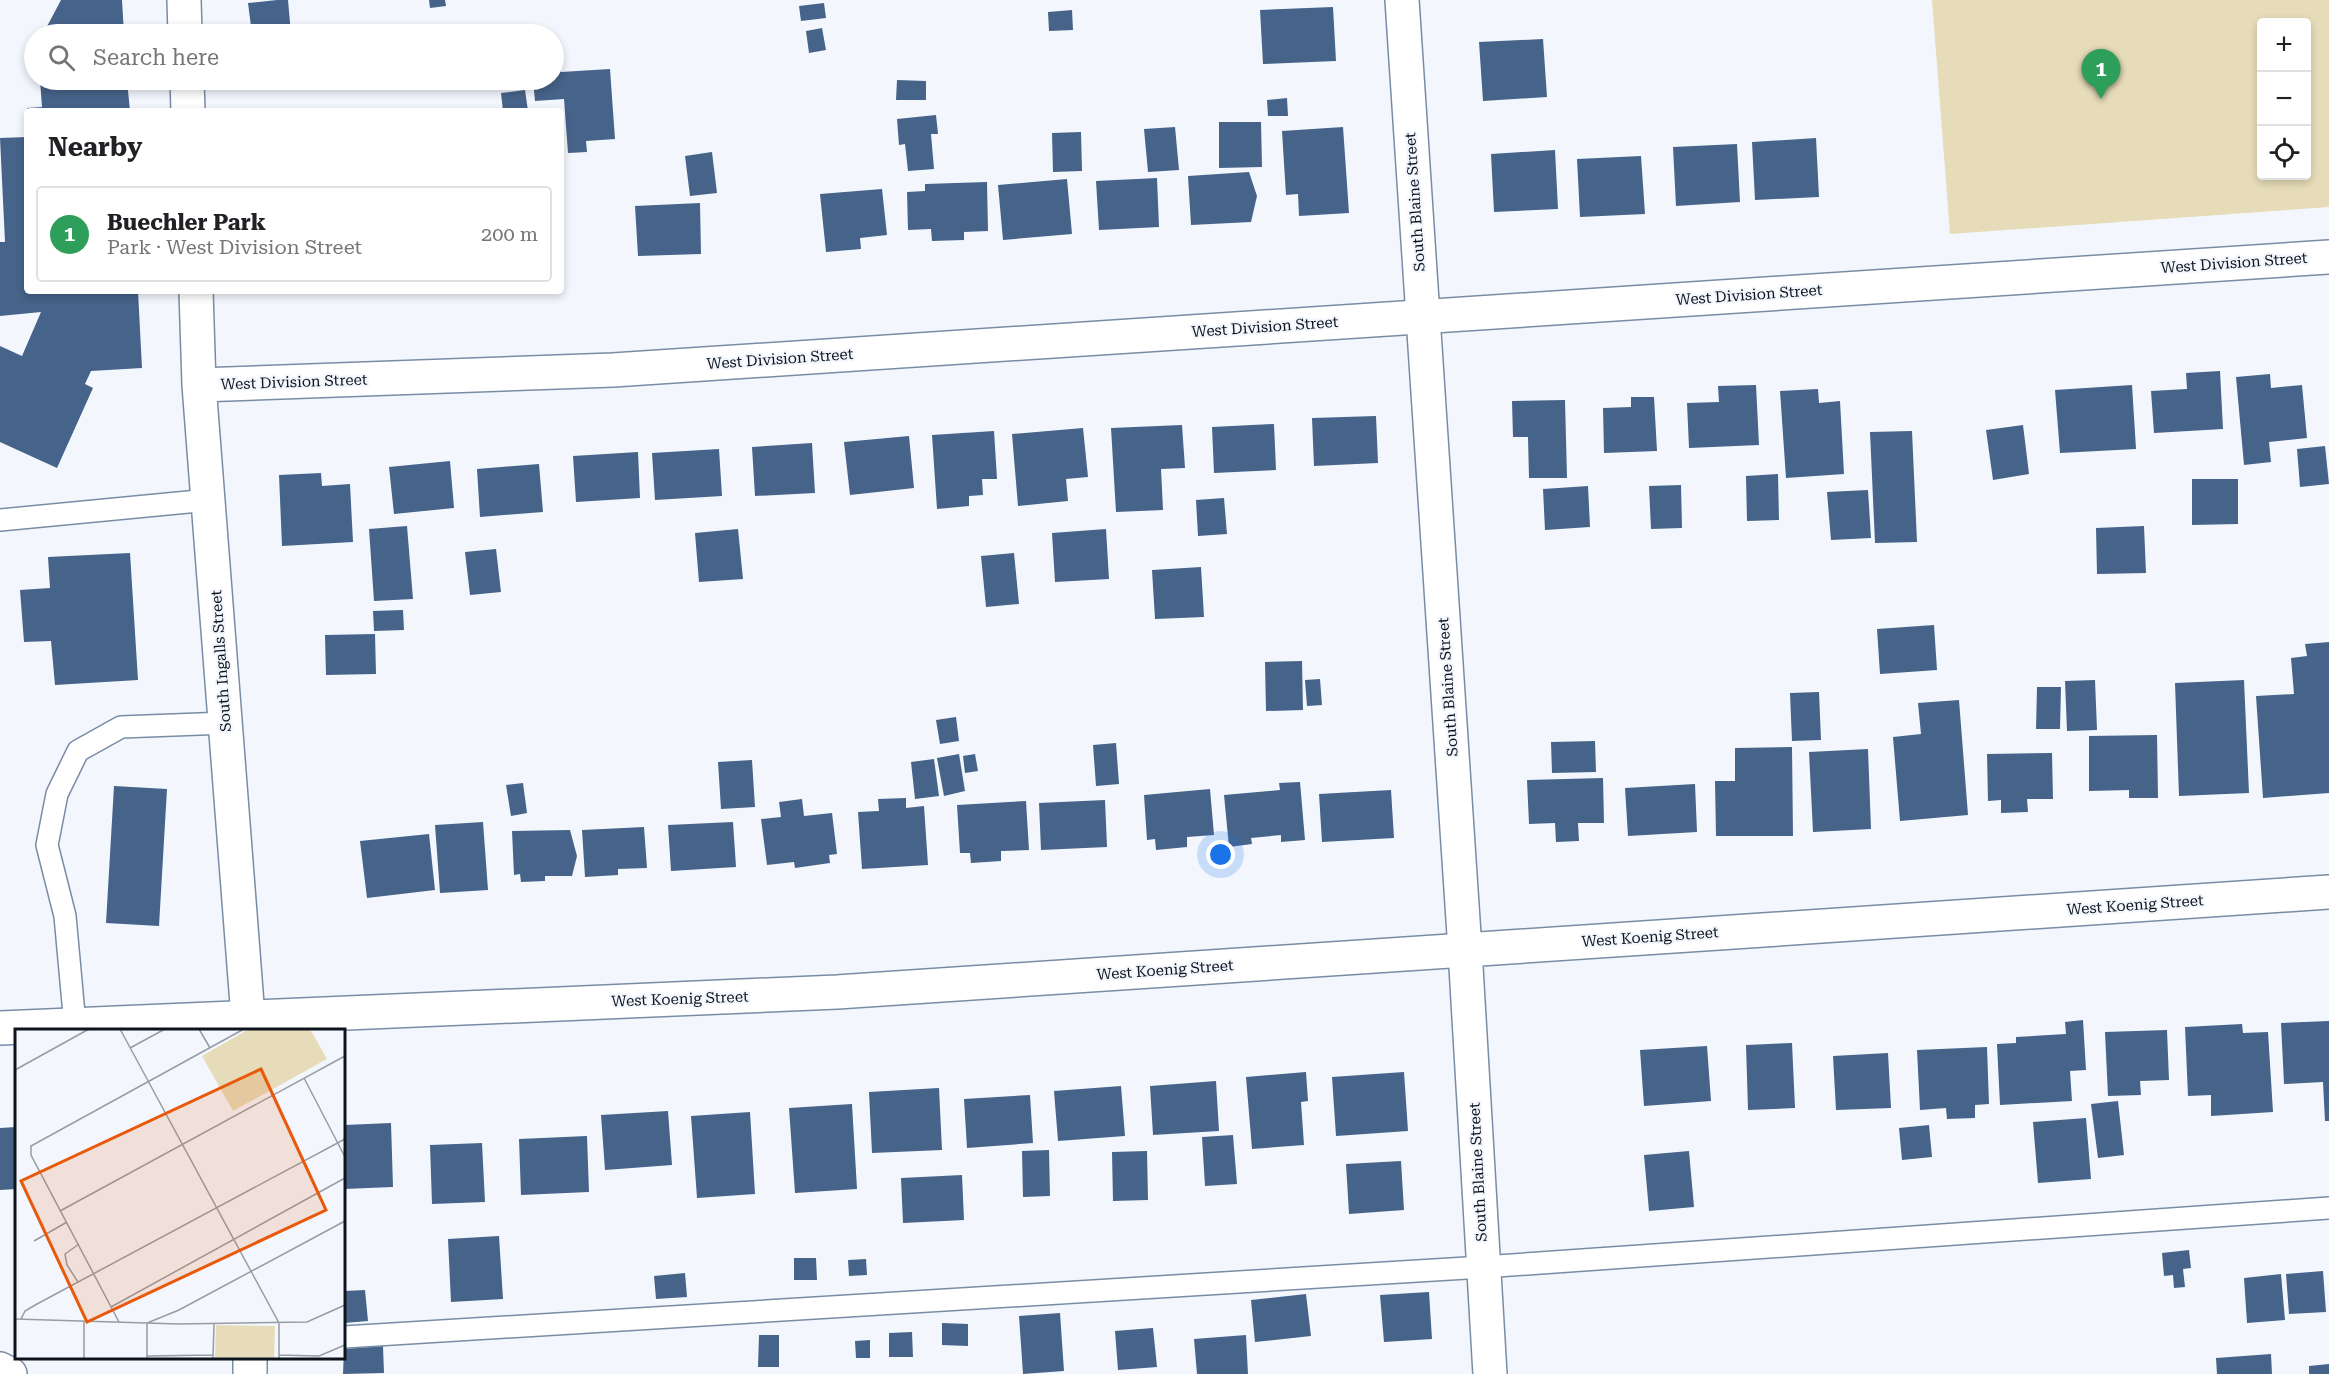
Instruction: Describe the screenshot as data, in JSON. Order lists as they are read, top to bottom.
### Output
{
  "streets": {
    "street": [
      "South Blaine Street",
      "West Division Street",
      "South Ingalls Street",
      "West Koenig Street"
    ]
  },
  "crossings": [
    ["South Blaine Street", "West Division Street"],
    ["South Blaine Street", "West Koenig Street"],
    ["West Division Street", "South Ingalls Street"],
    ["South Ingalls Street", "West Koenig Street"]
  ],
  "page": {
    "map_buttons": ["+", "−"],
    "search": "Search here",
    "pins": "1",
    "heading": "Nearby",
    "list": [
      {
        "mark": "1",
        "name": "Buechler Park",
        "note": "Park · West Division Street",
        "value": "200 m"
      }
    ]
  }
}
